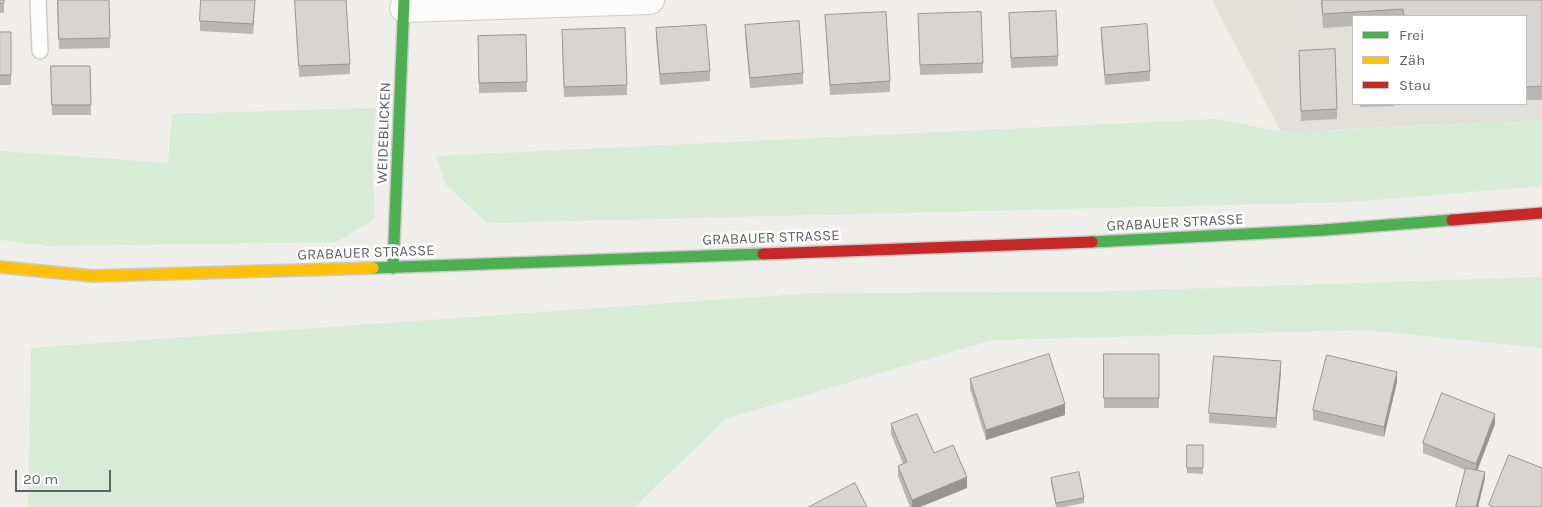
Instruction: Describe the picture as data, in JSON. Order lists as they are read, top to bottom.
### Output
{
  "streets": {
    "main road": ["WEIDEBLICKEN", "GRABAUER STRASSE"]
  },
  "crossings": [
    ["WEIDEBLICKEN", "GRABAUER STRASSE"]
  ],
  "legend": ["Frei", "Zäh", "Stau"],
  "scale_bar": "20 m"
}
